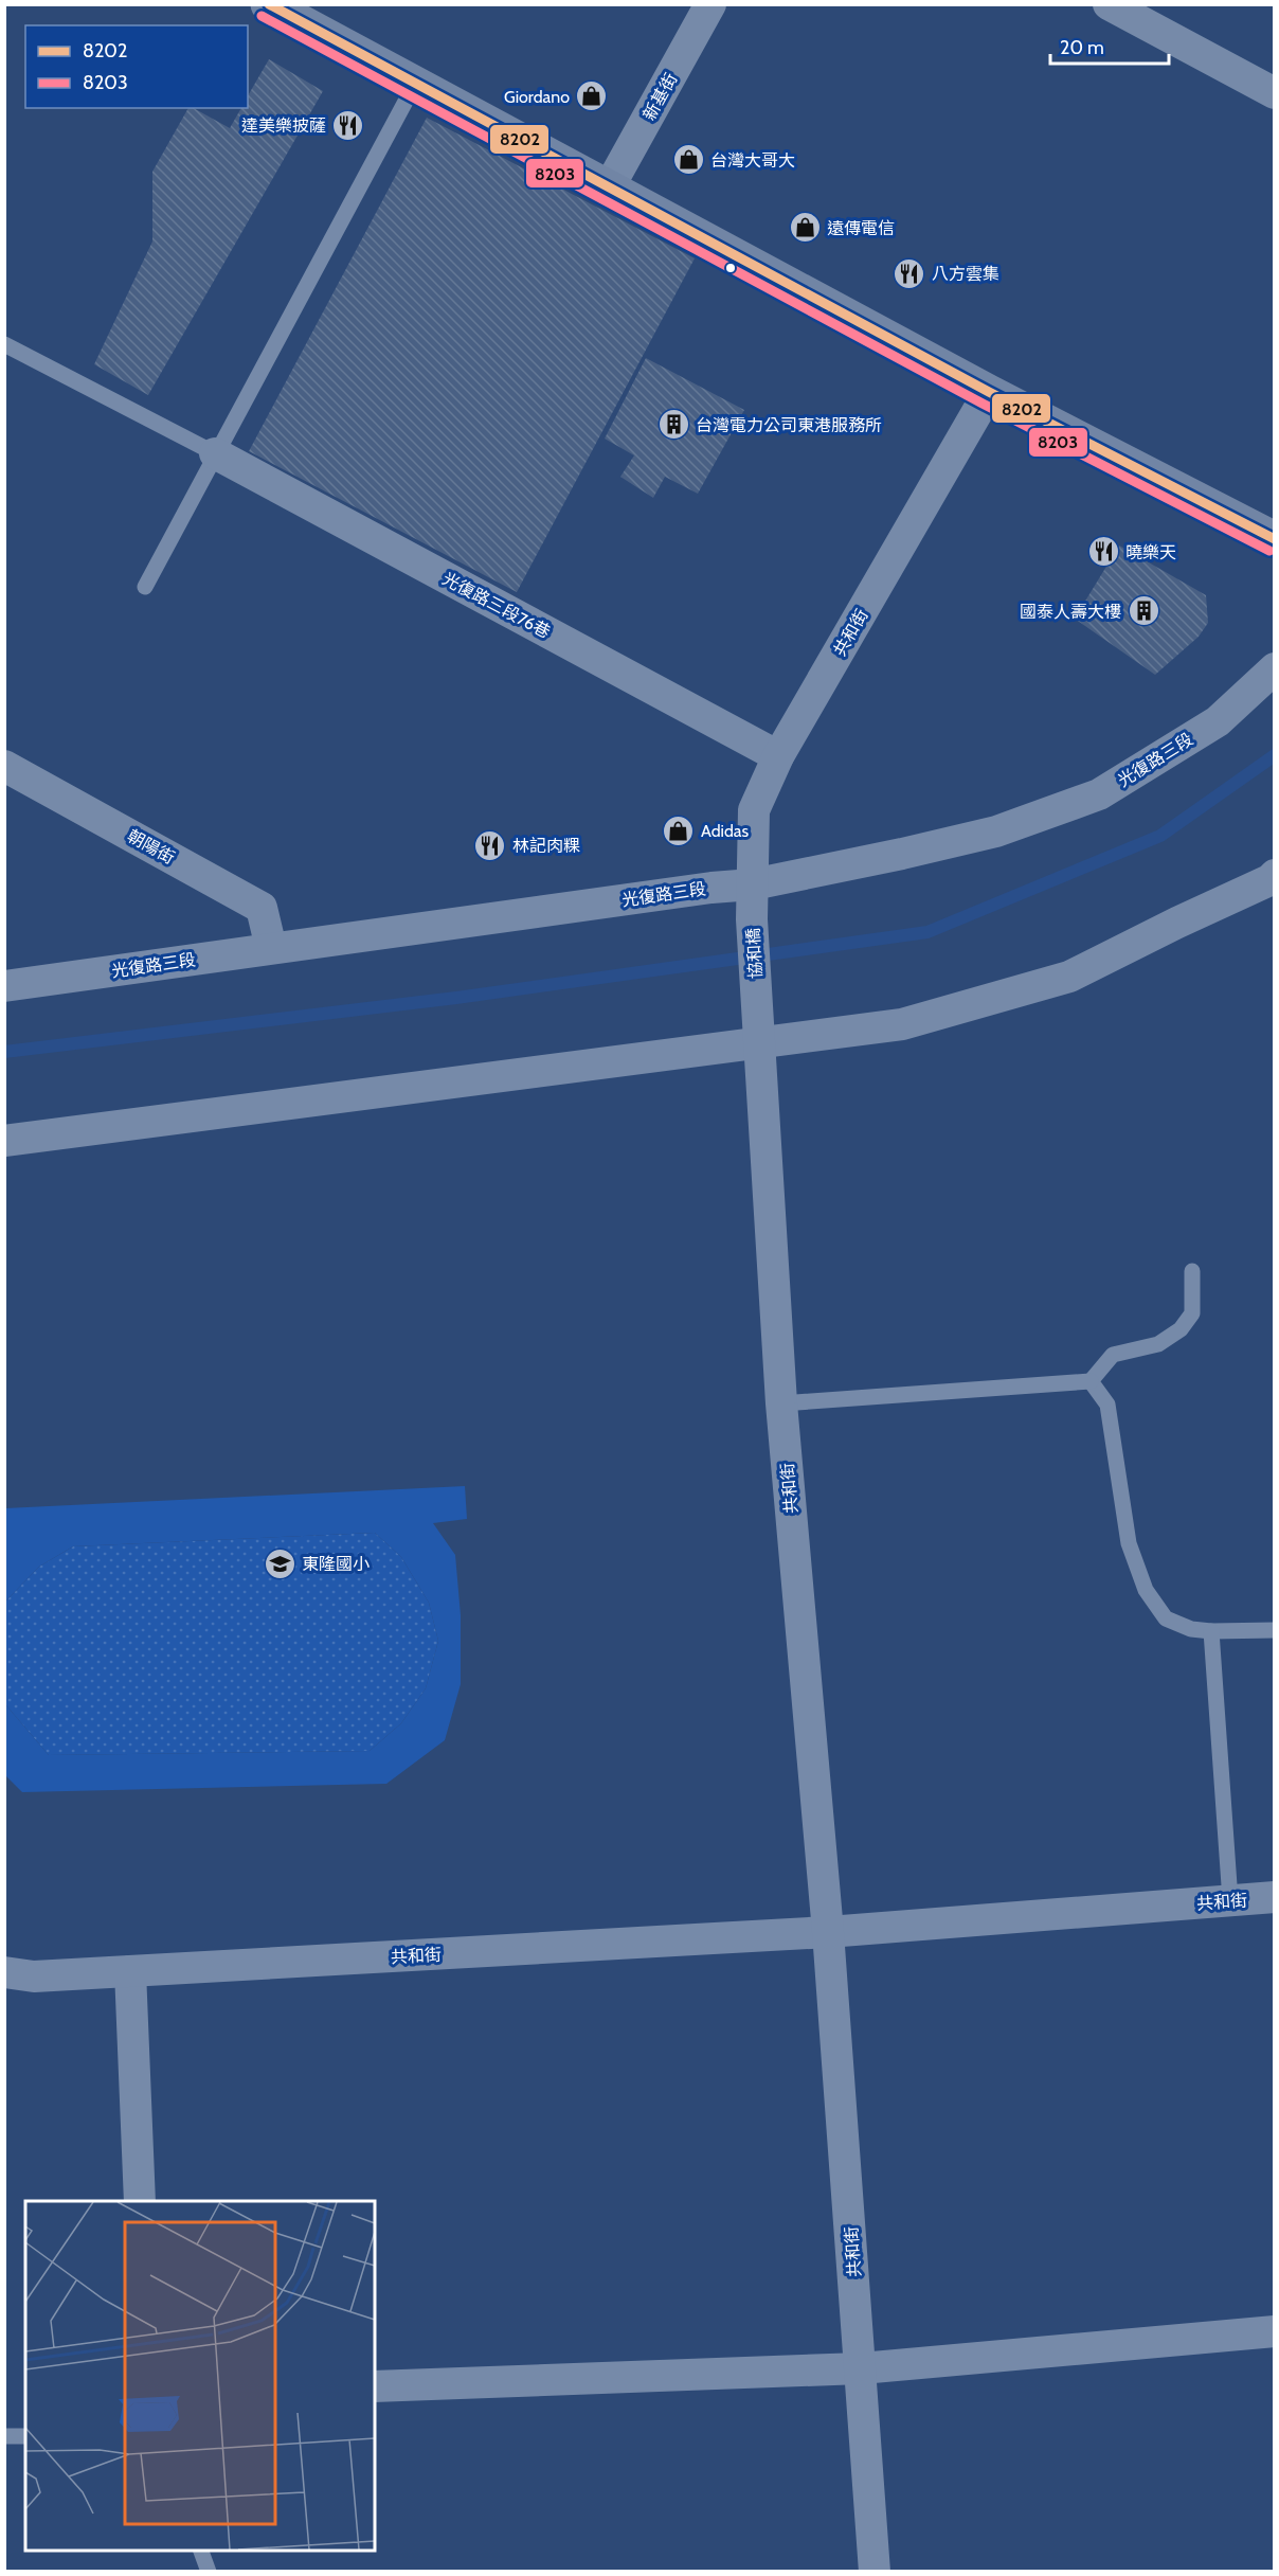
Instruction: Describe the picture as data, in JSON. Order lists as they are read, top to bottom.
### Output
{
  "streets": {
    "street": [
      "新基街",
      "光復路三段76巷",
      "共和街",
      "光復路三段",
      "朝陽街",
      "協和橋"
    ]
  },
  "crossings": [
    ["光復路三段76巷", "共和街"],
    ["共和街", "光復路三段"],
    ["共和街", "協和橋"],
    ["光復路三段", "朝陽街"],
    ["光復路三段", "協和橋"]
  ],
  "places": {
    "shop": [
      "Giordano",
      "台灣大哥大",
      "遠傳電信",
      "Adidas"
    ],
    "restaurant": [
      "達美樂披薩",
      "八方雲集",
      "曉樂天",
      "林記肉粿"
    ],
    "building": ["台灣電力公司東港服務所", "國泰人壽大樓"],
    "school or university": ["東隆國小"]
  },
  "lines": ["transit line 8202", "transit line 8203"],
  "legend": ["8202", "8203"],
  "scale_bar": "20 m"
}
